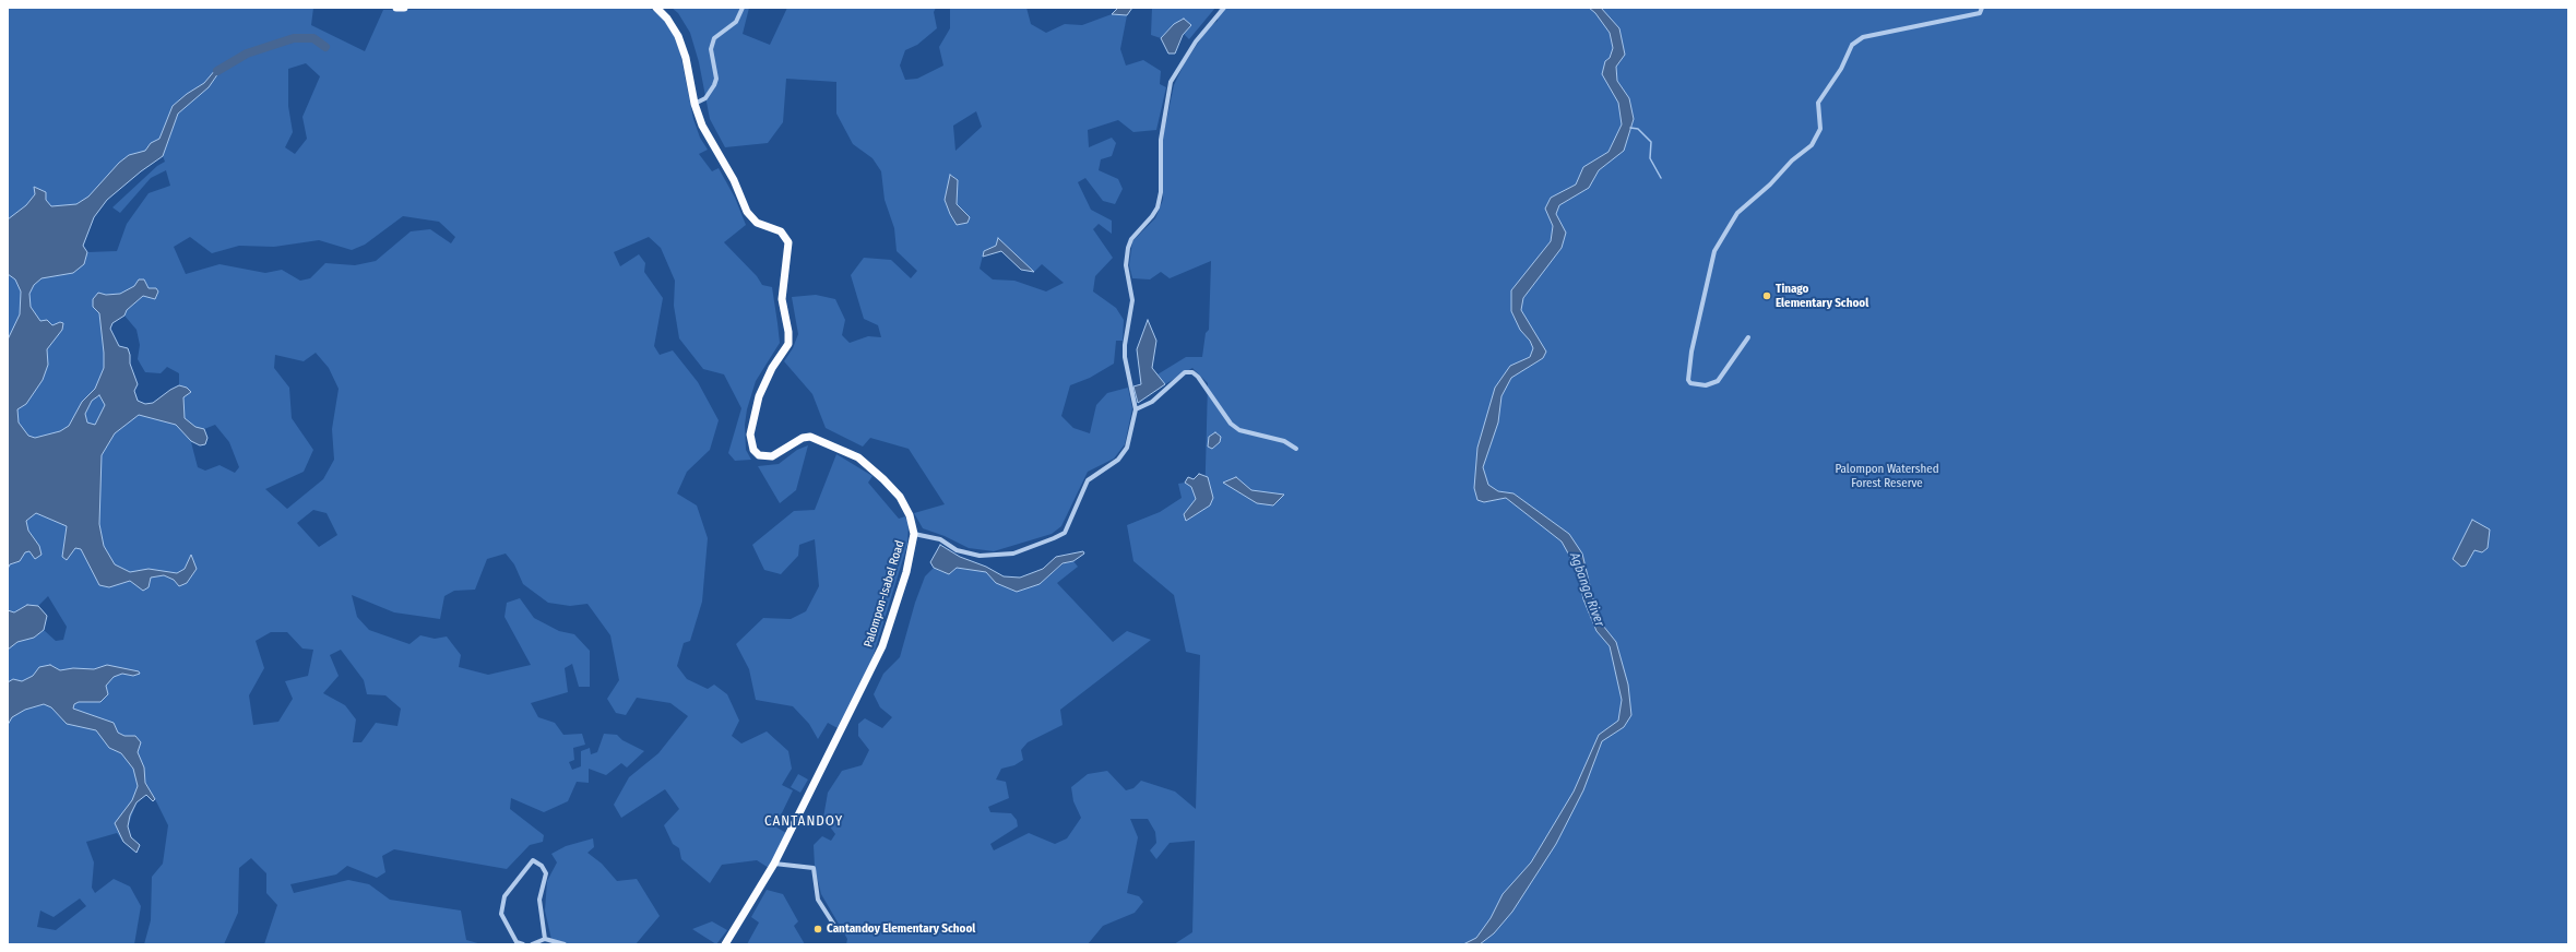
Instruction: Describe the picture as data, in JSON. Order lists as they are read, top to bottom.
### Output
{
  "streets": {
    "highway": ["Palompon-Isabel Road"]
  },
  "districts": ["CANTANDOY"],
  "water": ["Agbanga River"],
  "parks": ["Palompon Watershed Forest Reserve"],
  "places": ["Tinago Elementary School", "Cantandoy Elementary School"]
}
